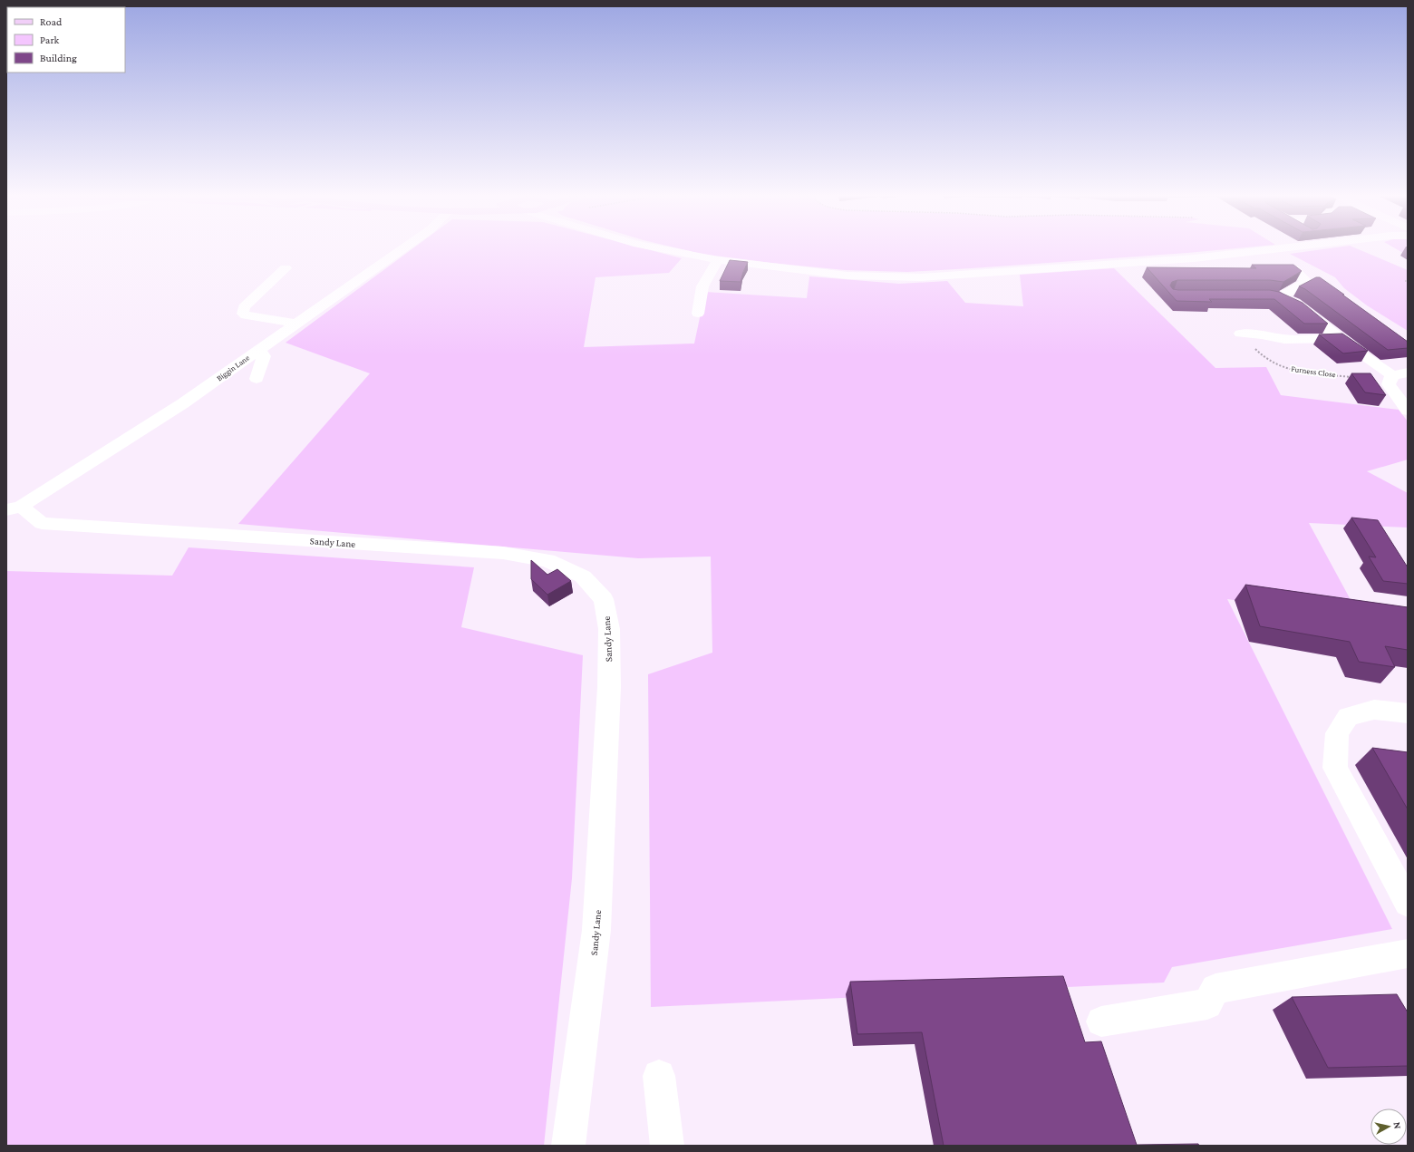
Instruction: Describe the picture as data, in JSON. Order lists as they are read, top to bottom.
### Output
{
  "streets": {
    "street": ["Biggin Lane", "Sandy Lane"],
    "path": ["Furness Close"]
  },
  "crossings": [
    ["Biggin Lane", "Sandy Lane"]
  ],
  "legend": ["Road", "Park", "Building"],
  "north": "right"
}
